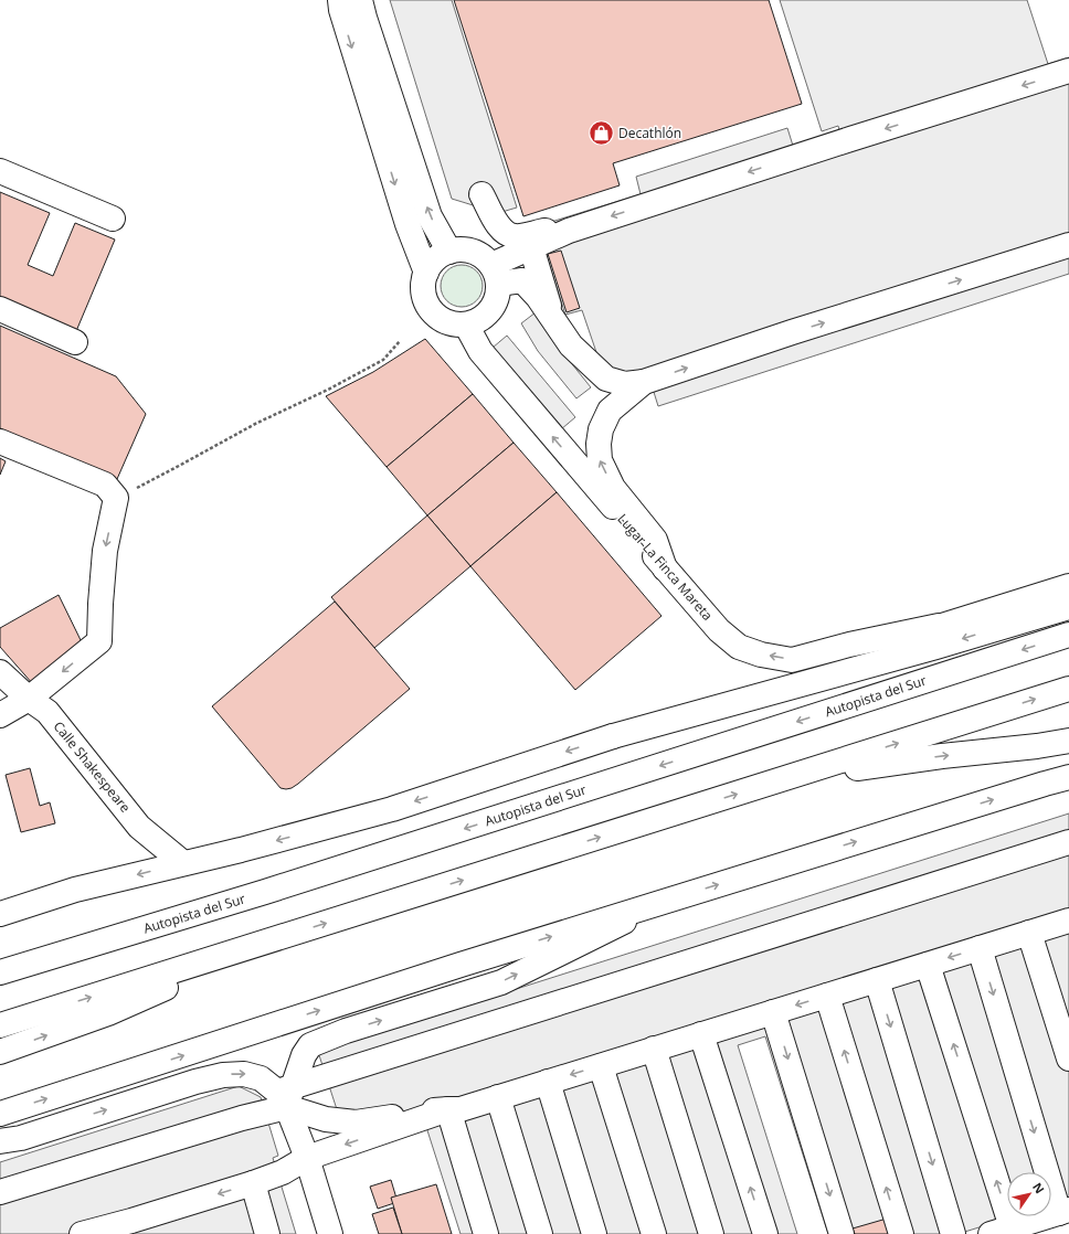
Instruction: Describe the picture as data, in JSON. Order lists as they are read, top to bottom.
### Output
{
  "streets": {
    "main road": ["Lugar La Finca Mareta", "Autopista del Sur", "Calle Shakespeare"]
  },
  "one_way": ["Lugar La Finca Mareta"],
  "places": {
    "shop": ["Decathlón"]
  },
  "north": "top right"
}
